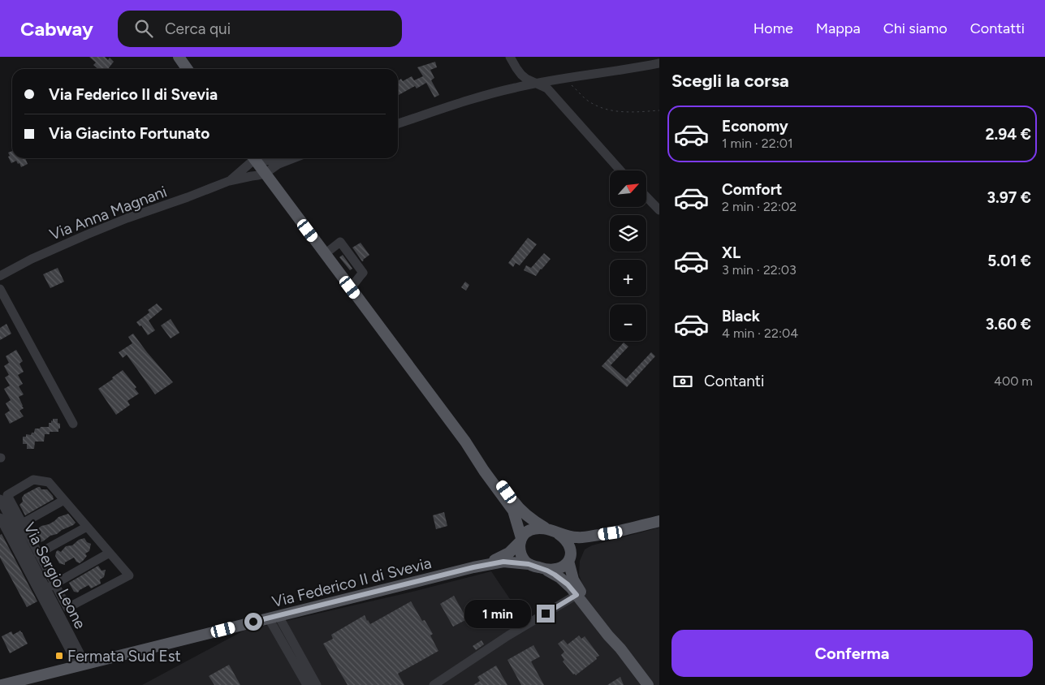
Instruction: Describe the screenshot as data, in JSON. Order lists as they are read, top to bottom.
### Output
{
  "streets": {
    "main road": ["Via Federico II di Svevia"],
    "street": ["Via Anna Magnani", "Via Sergio Leone"]
  },
  "crossings": [
    ["Via Sergio Leone", "Via Federico II di Svevia"]
  ],
  "places": {
    "transit": ["Fermata Sud Est"]
  },
  "north": "top right",
  "page": {
    "header": "Cabway",
    "search": "Cerca qui",
    "nav": [
      "Home",
      "Mappa",
      "Chi siamo",
      "Contatti"
    ],
    "heading": "Scegli la corsa",
    "banner": ["Via Federico II di Svevia", "Via Giacinto Fortunato"],
    "list": [
      {
        "name": "Economy",
        "note": "1 min · 22:01",
        "value": "2.94 €"
      },
      {
        "name": "Comfort",
        "note": "2 min · 22:02",
        "value": "3.97 €"
      },
      {
        "name": "XL",
        "note": "3 min · 22:03",
        "value": "5.01 €"
      },
      {
        "name": "Black",
        "note": "4 min · 22:04",
        "value": "3.60 €"
      }
    ],
    "map_buttons": ["+", "−"],
    "pay": ["Contanti", "400 m"],
    "bubble": "1 min",
    "buttons": "Conferma"
  }
}
